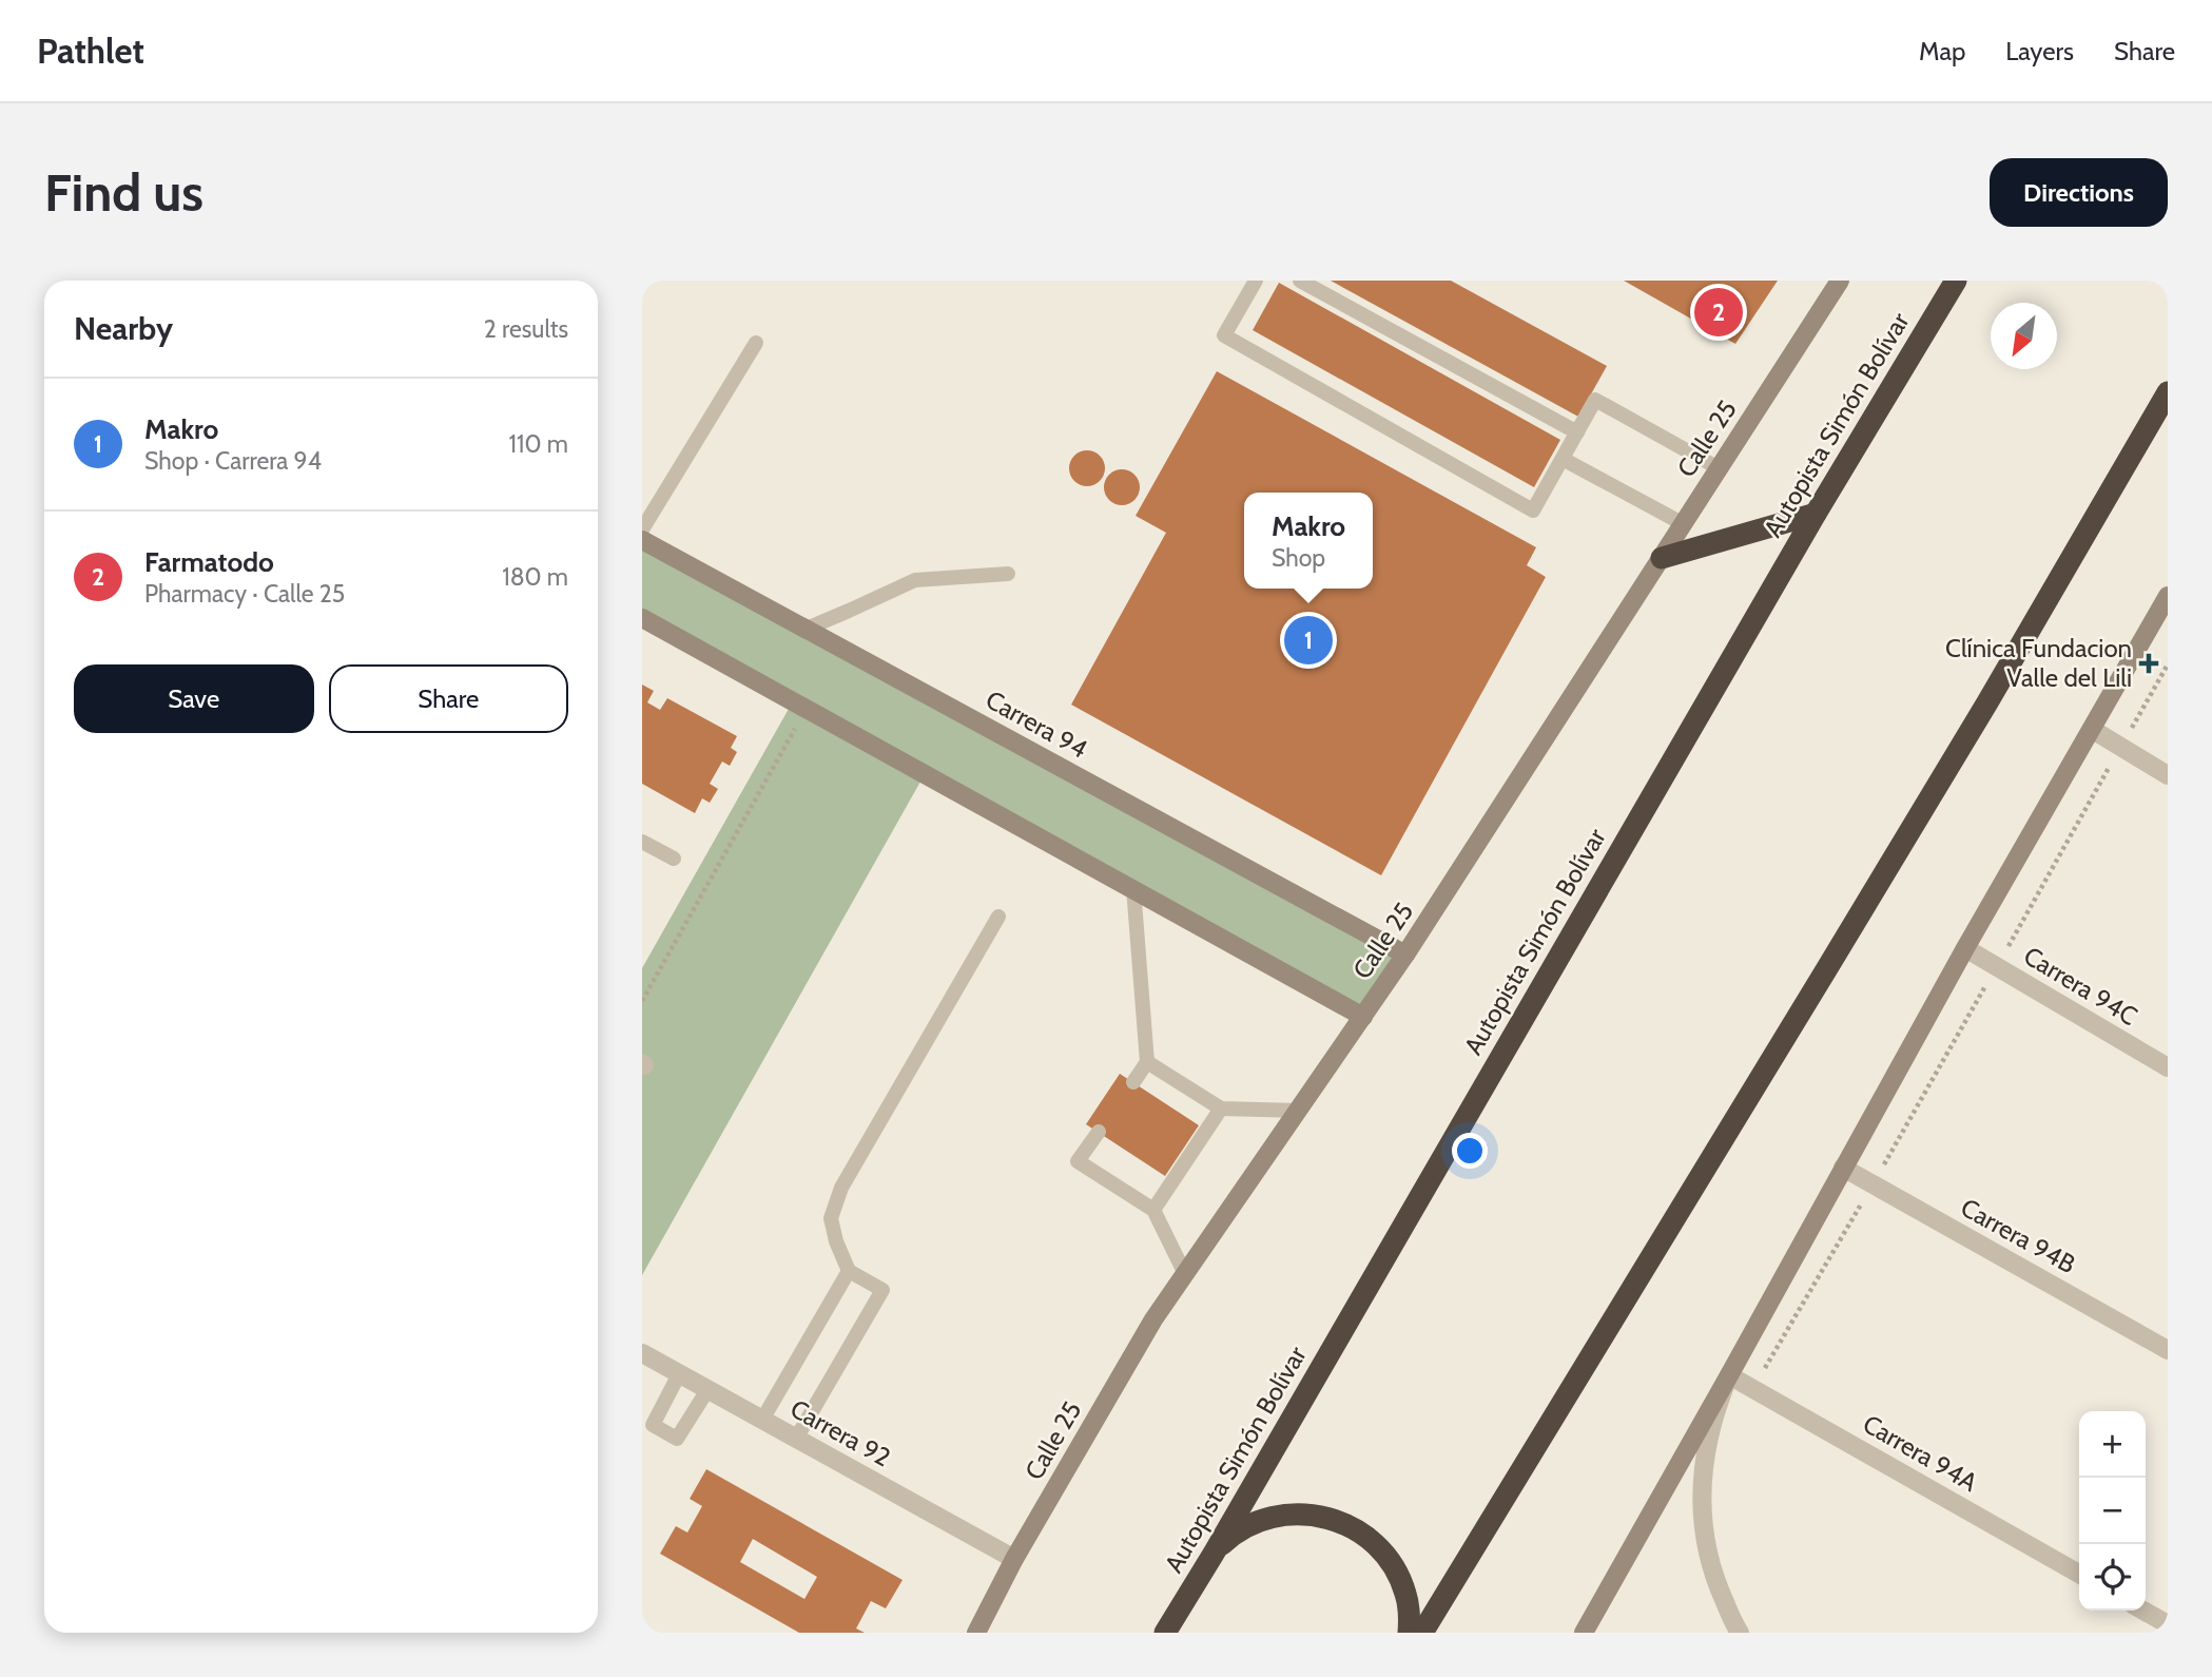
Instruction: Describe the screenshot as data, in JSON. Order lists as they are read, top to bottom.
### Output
{
  "streets": {
    "highway": ["Autopista Simón Bolívar"],
    "street": [
      "Calle 25",
      "Carrera 94",
      "Carrera 94C",
      "Carrera 94B",
      "Carrera 92",
      "Carrera 94A"
    ]
  },
  "crossings": [
    ["Calle 25", "Carrera 94"],
    ["Calle 25", "Carrera 92"]
  ],
  "places": {
    "health": ["Clínica Fundacion Valle del Lili"]
  },
  "north": "bottom left",
  "page": {
    "header": "Pathlet",
    "nav": ["Map", "Layers", "Share"],
    "buttons": [
      "Directions",
      ["Save", "Share"]
    ],
    "title": "Find us",
    "heading": ["Nearby", "2 results"],
    "pins": ["2", "1"],
    "list": [
      {
        "mark": "1",
        "name": "Makro",
        "note": "Shop · Carrera 94",
        "value": "110 m"
      },
      {
        "mark": "2",
        "name": "Farmatodo",
        "note": "Pharmacy · Calle 25",
        "value": "180 m"
      }
    ],
    "popup": ["Makro", "Shop"],
    "map_buttons": ["+", "−"]
  }
}
